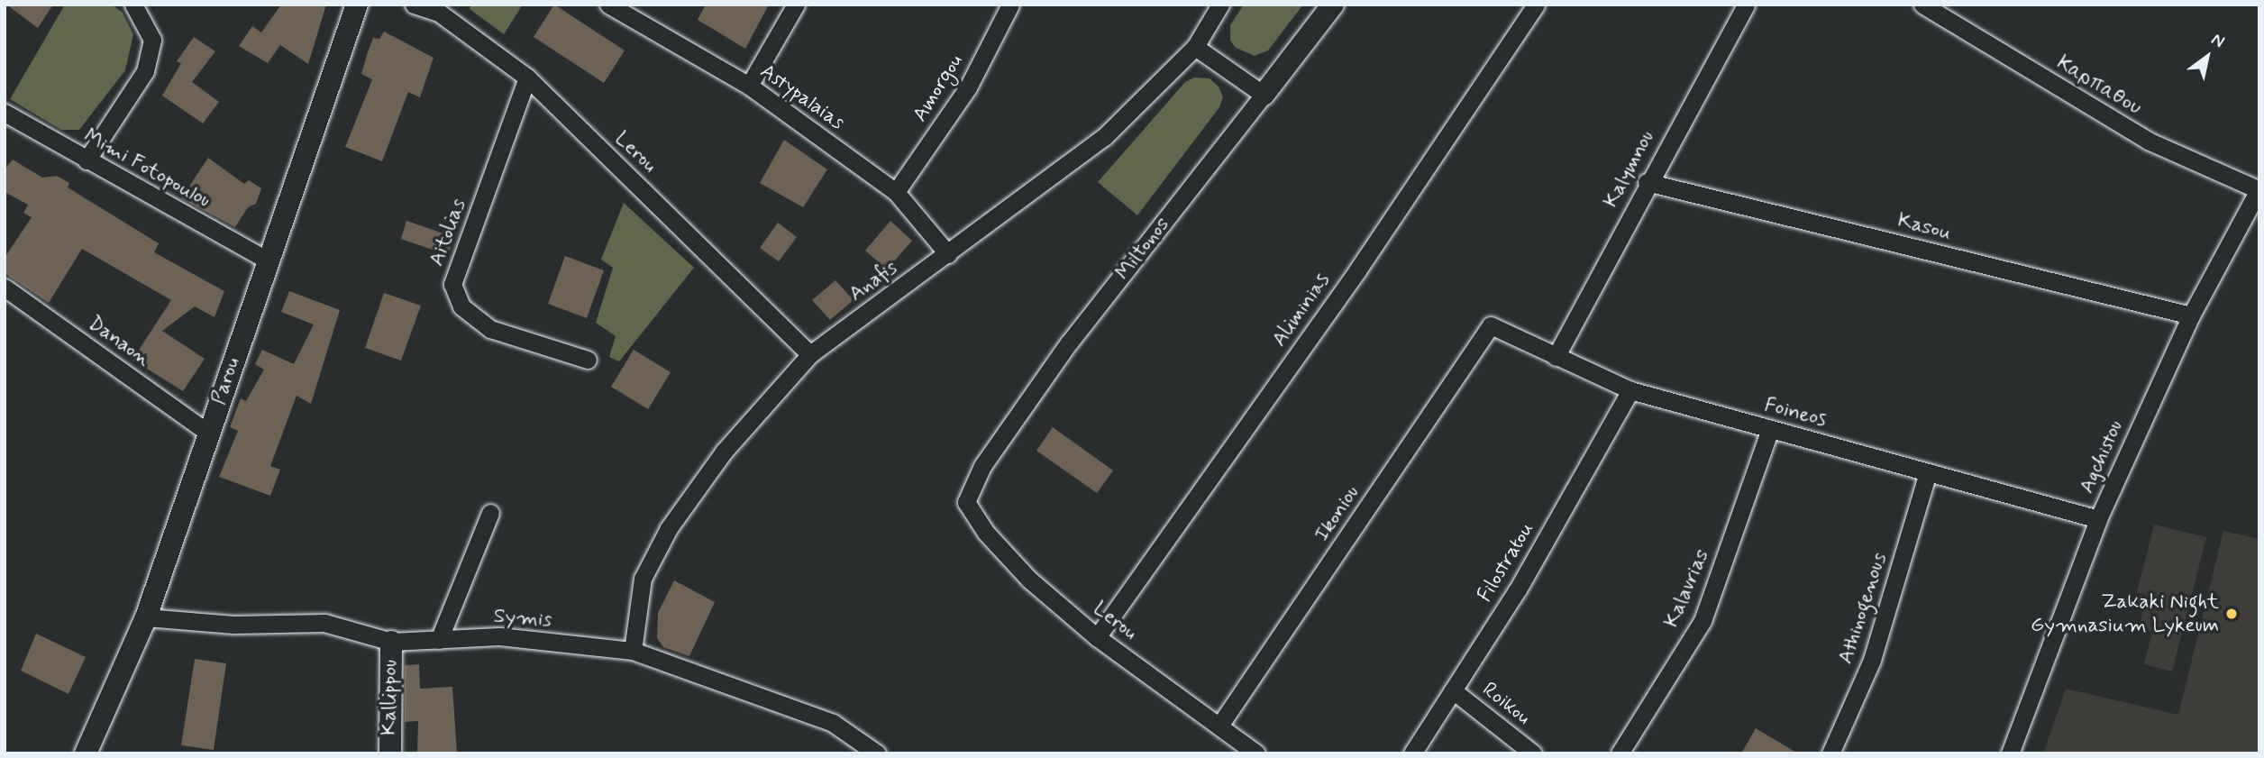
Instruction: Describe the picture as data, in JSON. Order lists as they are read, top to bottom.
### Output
{
  "streets": {
    "street": [
      "Καρπαθου",
      "Amorgou",
      "Astypalaias",
      "Lerou",
      "Mimi Fotopoulou",
      "Kalymnou",
      "Kasou",
      "Aitolias",
      "Miltonos",
      "Anafis",
      "Aliminias",
      "Danaon",
      "Parou",
      "Foineos",
      "Agchistou",
      "Ikoniou",
      "Filostratou",
      "Kalavrias",
      "Athinogenous",
      "Symis",
      "Kallippou",
      "Roikou"
    ]
  },
  "crossings": [
    ["Καρπαθου", "Agchistou"],
    ["Amorgou", "Astypalaias"],
    ["Astypalaias", "Anafis"],
    ["Lerou", "Aitolias"],
    ["Lerou", "Miltonos"],
    ["Lerou", "Anafis"],
    ["Lerou", "Aliminias"],
    ["Lerou", "Ikoniou"],
    ["Mimi Fotopoulou", "Parou"],
    ["Kalymnou", "Kasou"],
    ["Kalymnou", "Foineos"],
    ["Kasou", "Agchistou"],
    ["Anafis", "Symis"],
    ["Danaon", "Parou"],
    ["Parou", "Symis"],
    ["Foineos", "Agchistou"],
    ["Foineos", "Ikoniou"],
    ["Foineos", "Filostratou"],
    ["Foineos", "Kalavrias"],
    ["Foineos", "Athinogenous"],
    ["Filostratou", "Roikou"],
    ["Symis", "Kallippou"]
  ],
  "places": ["Zakaki Night Gymnasium Lykeum"],
  "north": "top right"
}
